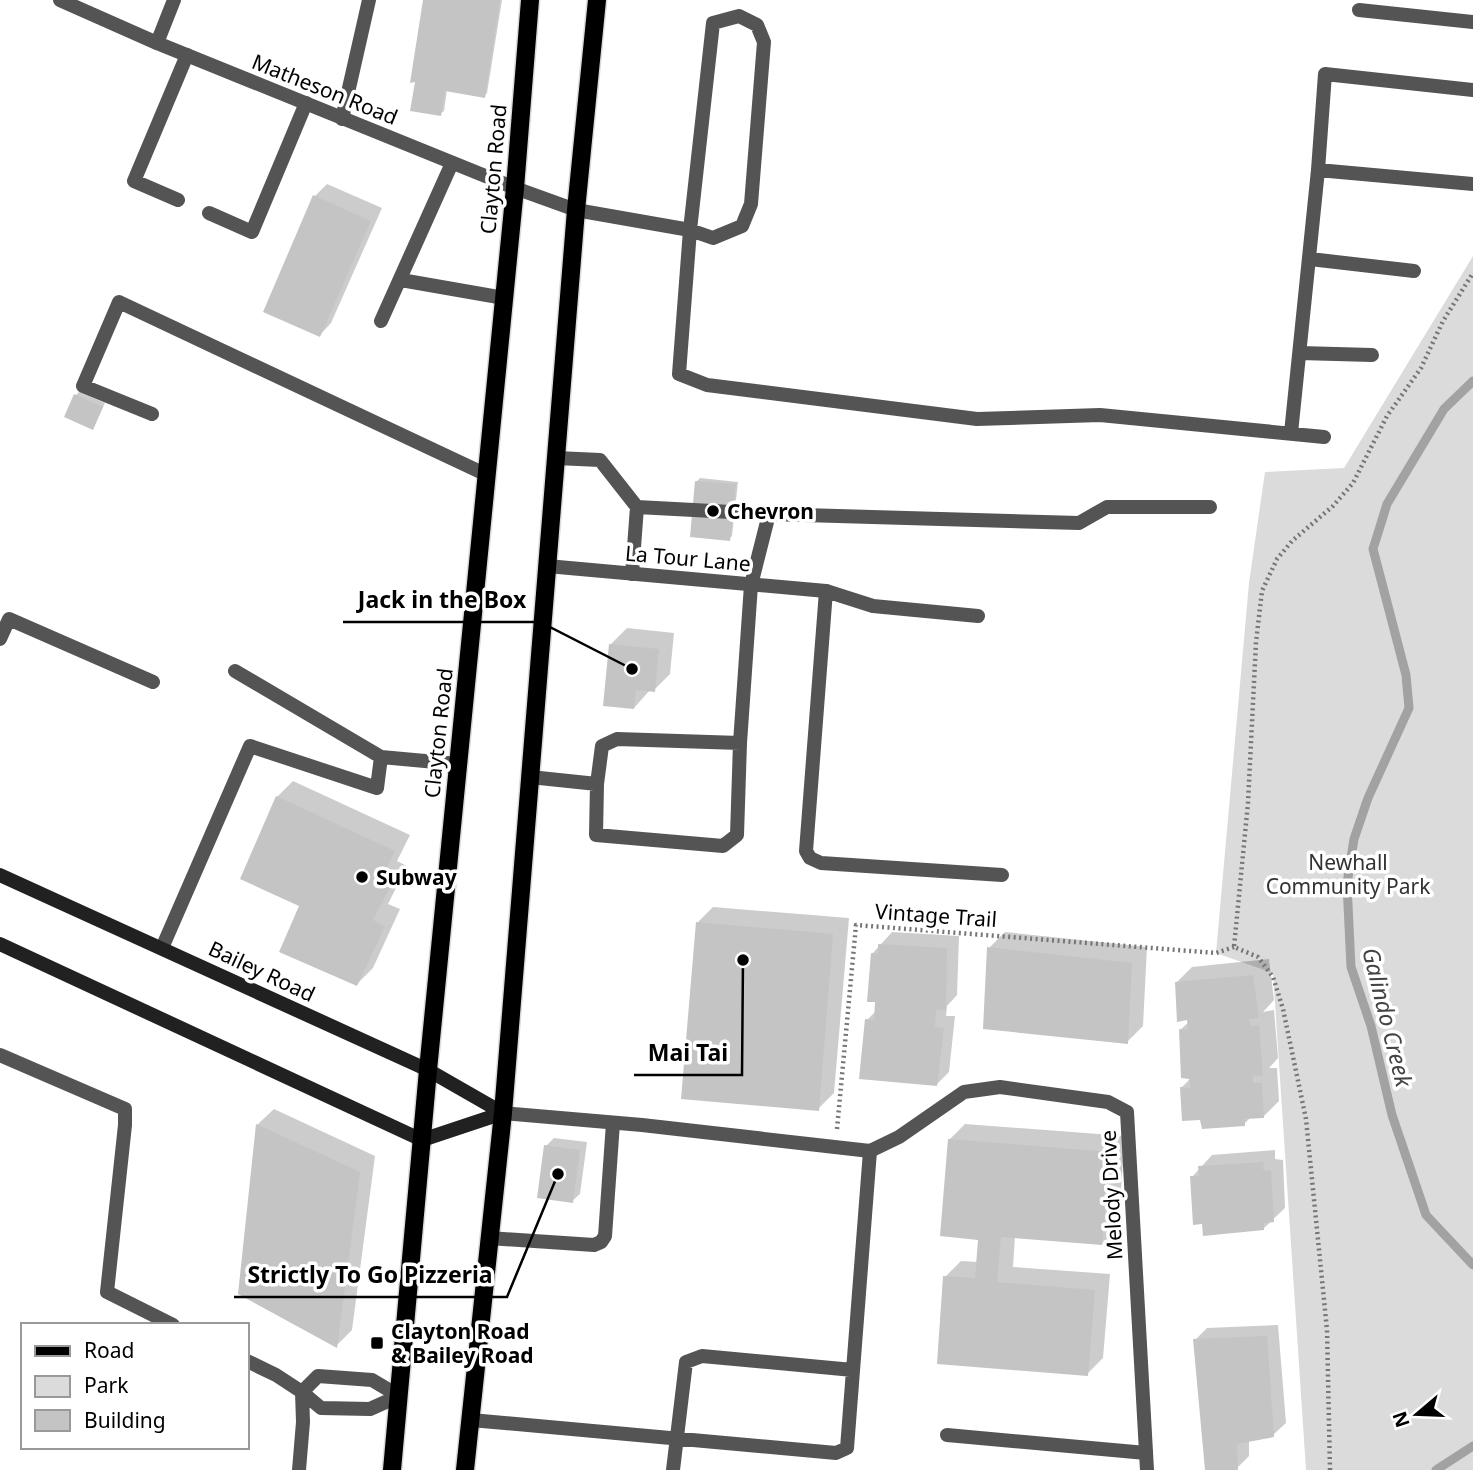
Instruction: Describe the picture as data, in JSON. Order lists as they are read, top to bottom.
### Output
{
  "streets": {
    "main road": ["Clayton Road"],
    "street": [
      "Matheson Road",
      "La Tour Lane",
      "Bailey Road",
      "Melody Drive"
    ],
    "path": ["Vintage Trail"]
  },
  "crossings": [
    ["Matheson Road", "Clayton Road"],
    ["Clayton Road", "Bailey Road"],
    ["Vintage Trail", "Bailey Road"],
    ["Bailey Road", "Melody Drive"]
  ],
  "water": ["Galindo Creek"],
  "parks": ["Newhall Community Park"],
  "places": {
    "other": [
      "Chevron",
      "Jack in the Box",
      "Subway",
      "Mai Tai",
      "Strictly To Go Pizzeria"
    ],
    "transit": ["Clayton Road & Bailey Road"]
  },
  "legend": ["Road", "Park", "Building"],
  "north": "left"
}
